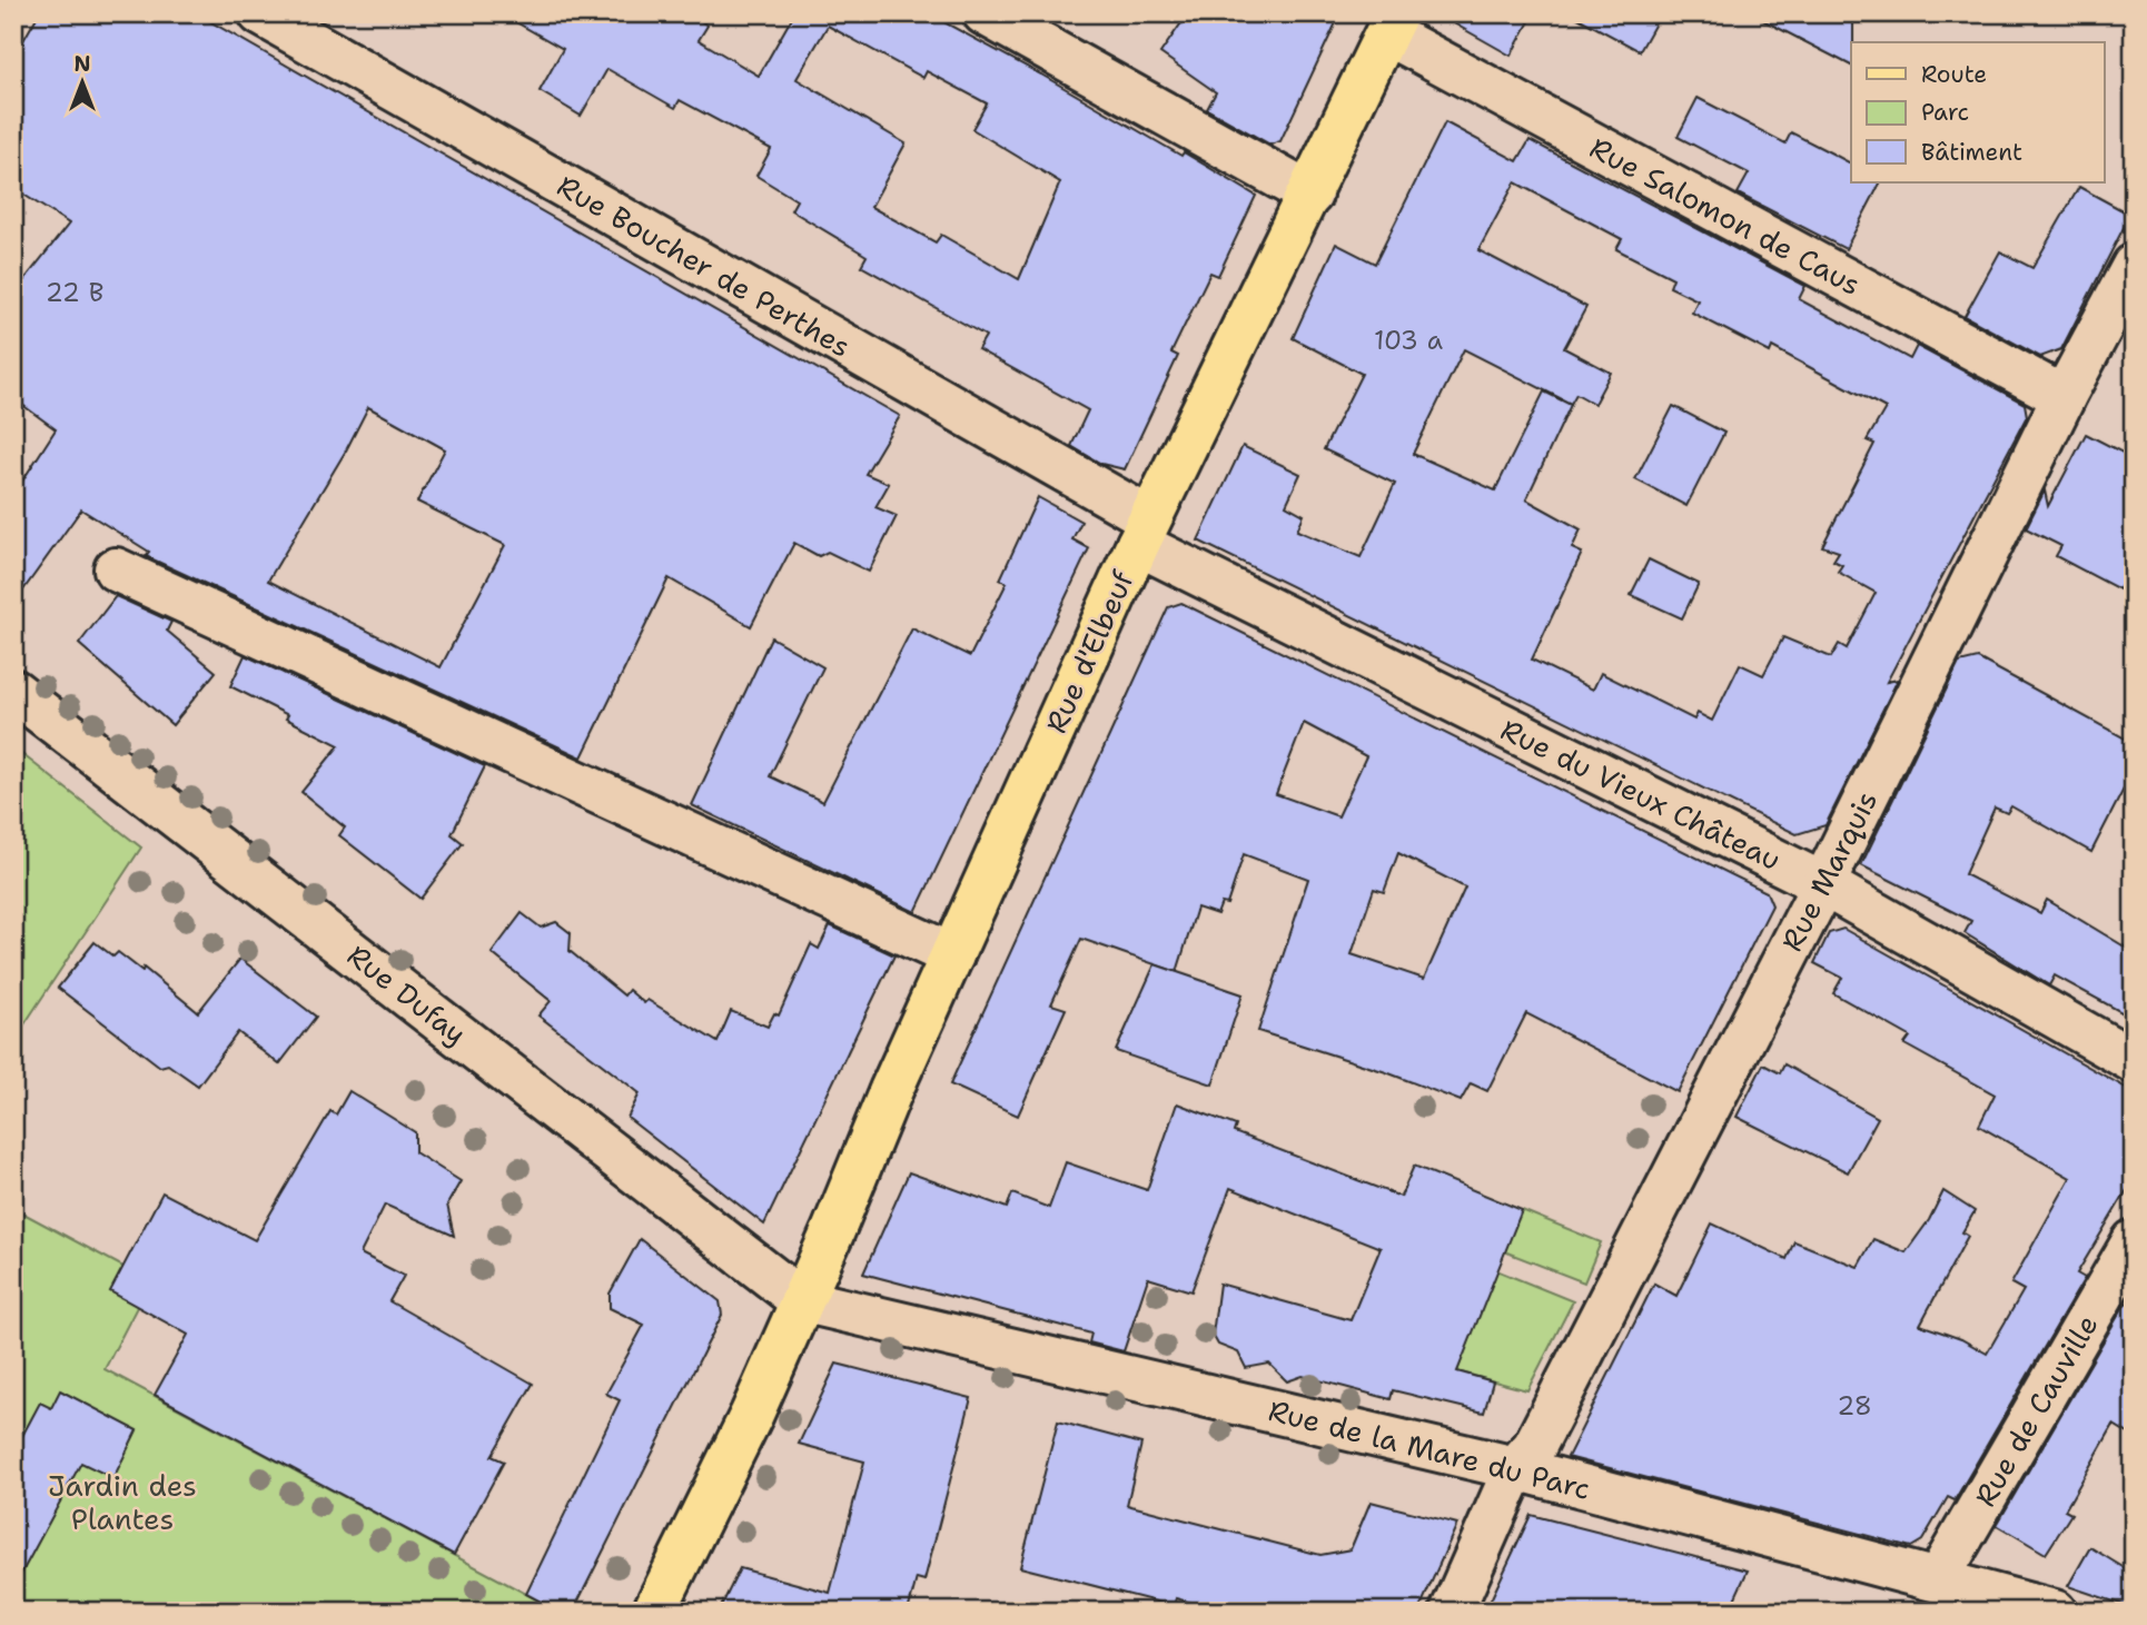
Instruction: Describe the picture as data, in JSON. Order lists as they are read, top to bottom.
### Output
{
  "streets": {
    "main road": ["Rue d'Elbeuf"],
    "street": [
      "Rue Salomon de Caus",
      "Rue Boucher de Perthes",
      "Rue du Vieux Château",
      "Rue Marquis",
      "Rue Dufay",
      "Rue de Cauville",
      "Rue de la Mare du Parc"
    ]
  },
  "crossings": [
    ["Rue Salomon de Caus", "Rue d'Elbeuf"],
    ["Rue Salomon de Caus", "Rue Marquis"],
    ["Rue Boucher de Perthes", "Rue d'Elbeuf"],
    ["Rue Boucher de Perthes", "Rue du Vieux Château"],
    ["Rue d'Elbeuf", "Rue du Vieux Château"],
    ["Rue d'Elbeuf", "Rue Dufay"],
    ["Rue d'Elbeuf", "Rue de la Mare du Parc"],
    ["Rue du Vieux Château", "Rue Marquis"],
    ["Rue Marquis", "Rue de la Mare du Parc"],
    ["Rue Dufay", "Rue de la Mare du Parc"],
    ["Rue de Cauville", "Rue de la Mare du Parc"]
  ],
  "parks": ["Jardin des Plantes"],
  "house_numbers": ["22 B", "103 a", "28"],
  "legend": ["Route", "Parc", "Bâtiment"],
  "north": "top"
}
